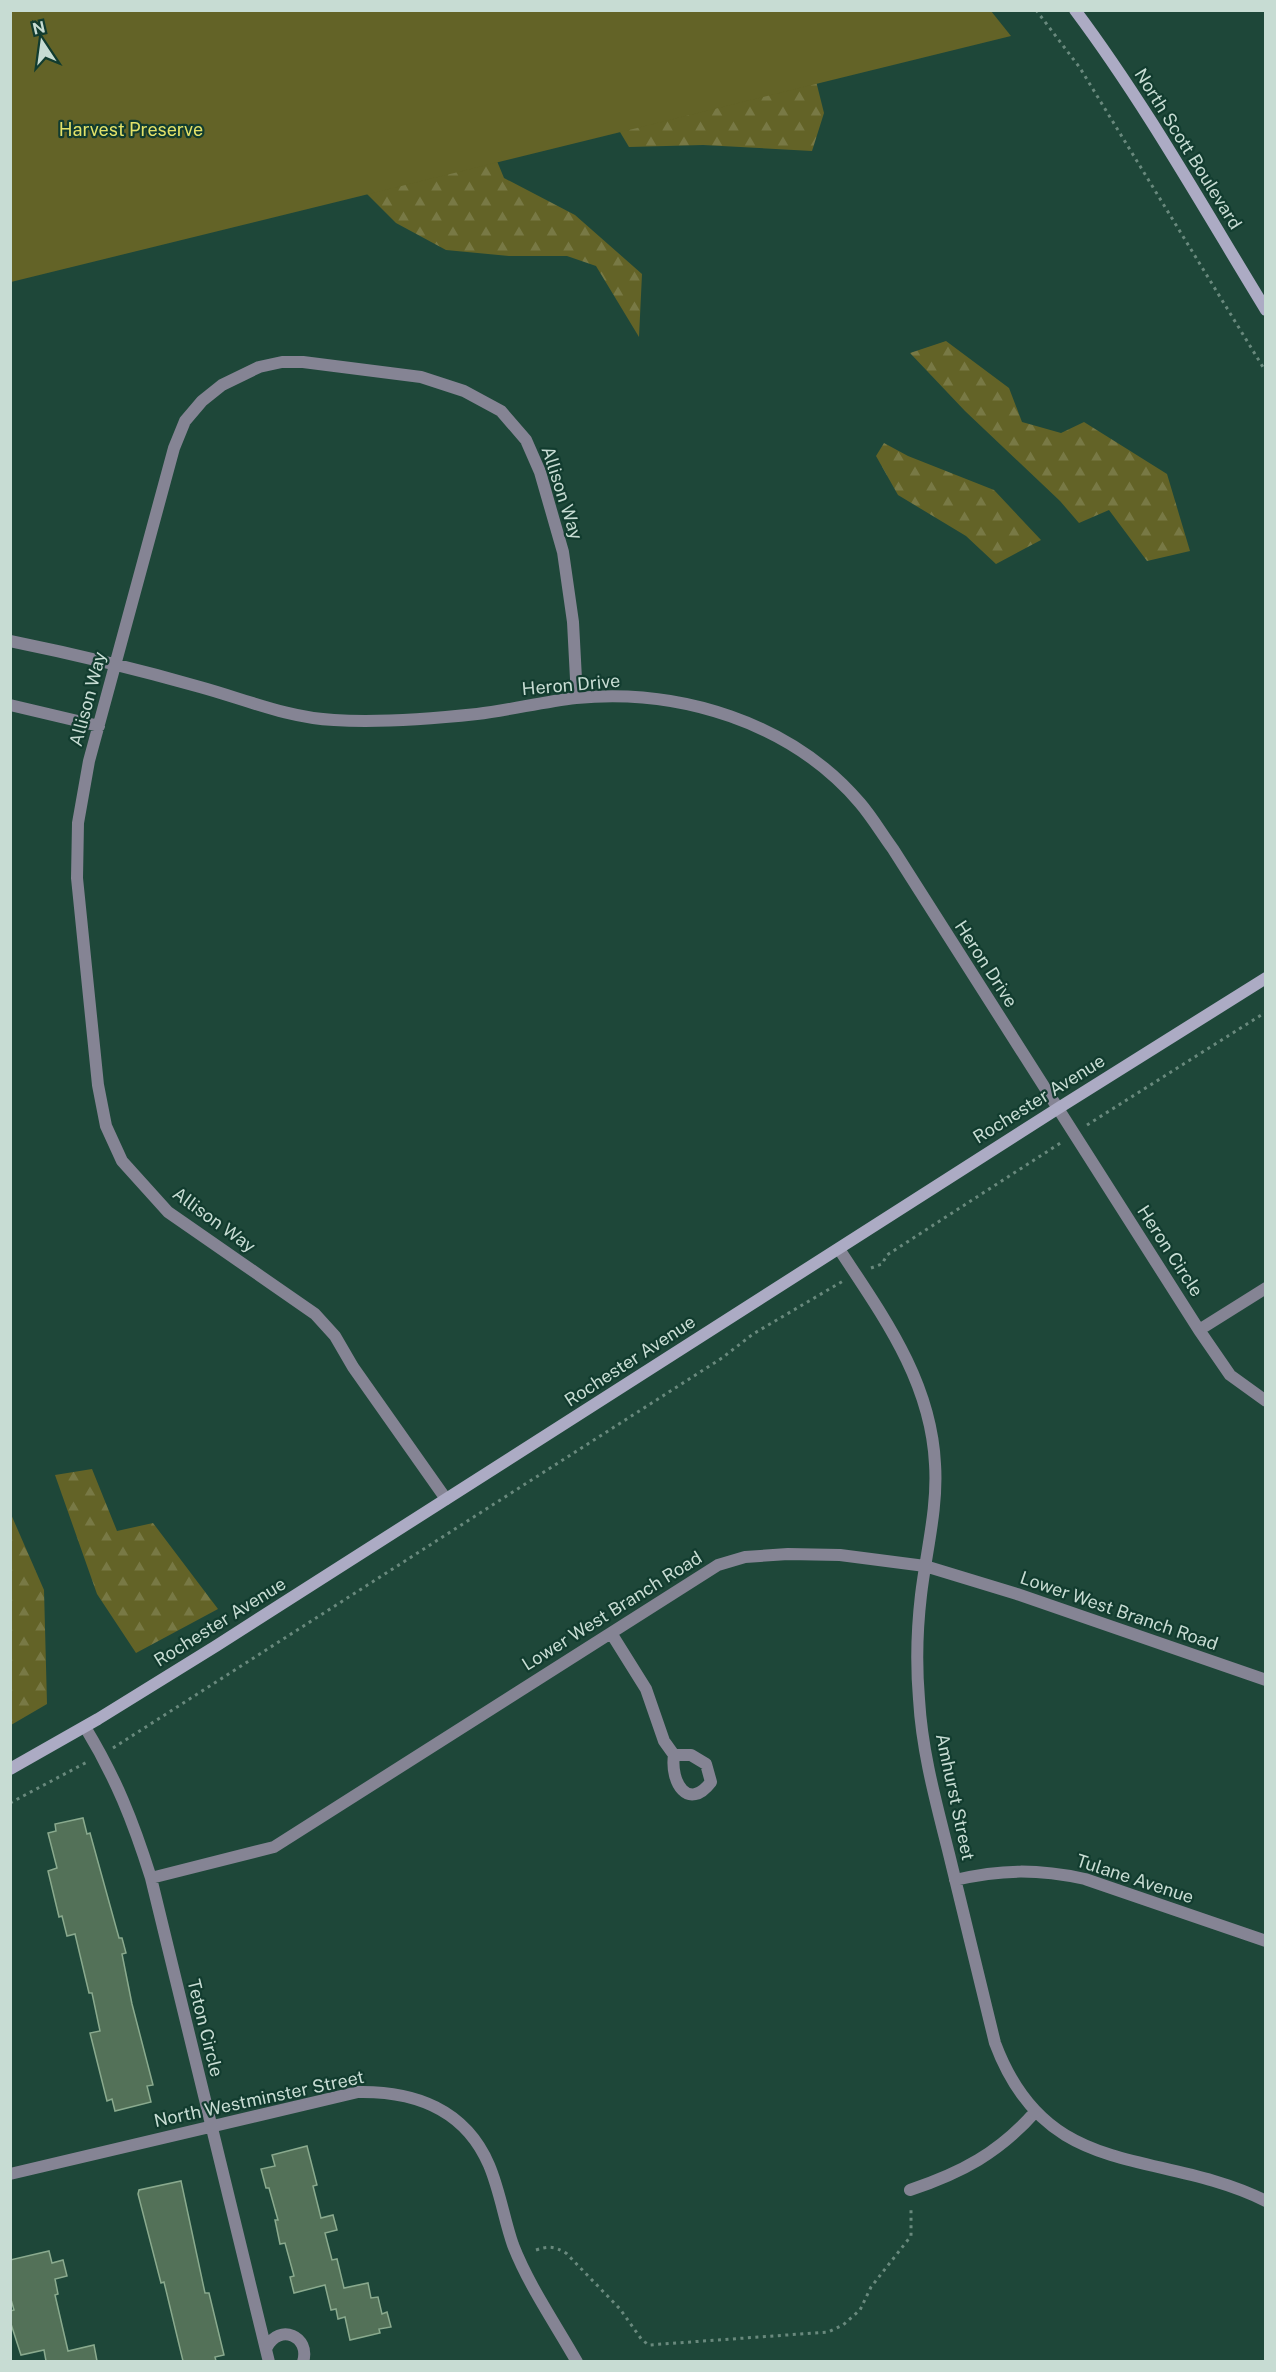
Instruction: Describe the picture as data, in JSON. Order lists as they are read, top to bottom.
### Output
{
  "streets": {
    "main road": ["North Scott Boulevard", "Rochester Avenue"],
    "street": [
      "Allison Way",
      "Heron Drive",
      "Heron Circle",
      "Lower West Branch Road",
      "Amhurst Street",
      "Tulane Avenue",
      "Teton Circle",
      "North Westminster Street"
    ]
  },
  "crossings": [
    ["Allison Way", "Heron Drive"],
    ["Allison Way", "Rochester Avenue"],
    ["Heron Drive", "Rochester Avenue"],
    ["Heron Drive", "Heron Circle"],
    ["Rochester Avenue", "Heron Circle"],
    ["Rochester Avenue", "Amhurst Street"],
    ["Rochester Avenue", "Teton Circle"],
    ["Lower West Branch Road", "Amhurst Street"],
    ["Lower West Branch Road", "Teton Circle"],
    ["Amhurst Street", "Tulane Avenue"],
    ["Teton Circle", "North Westminster Street"]
  ],
  "parks": ["Harvest Preserve"],
  "north": "top"
}
